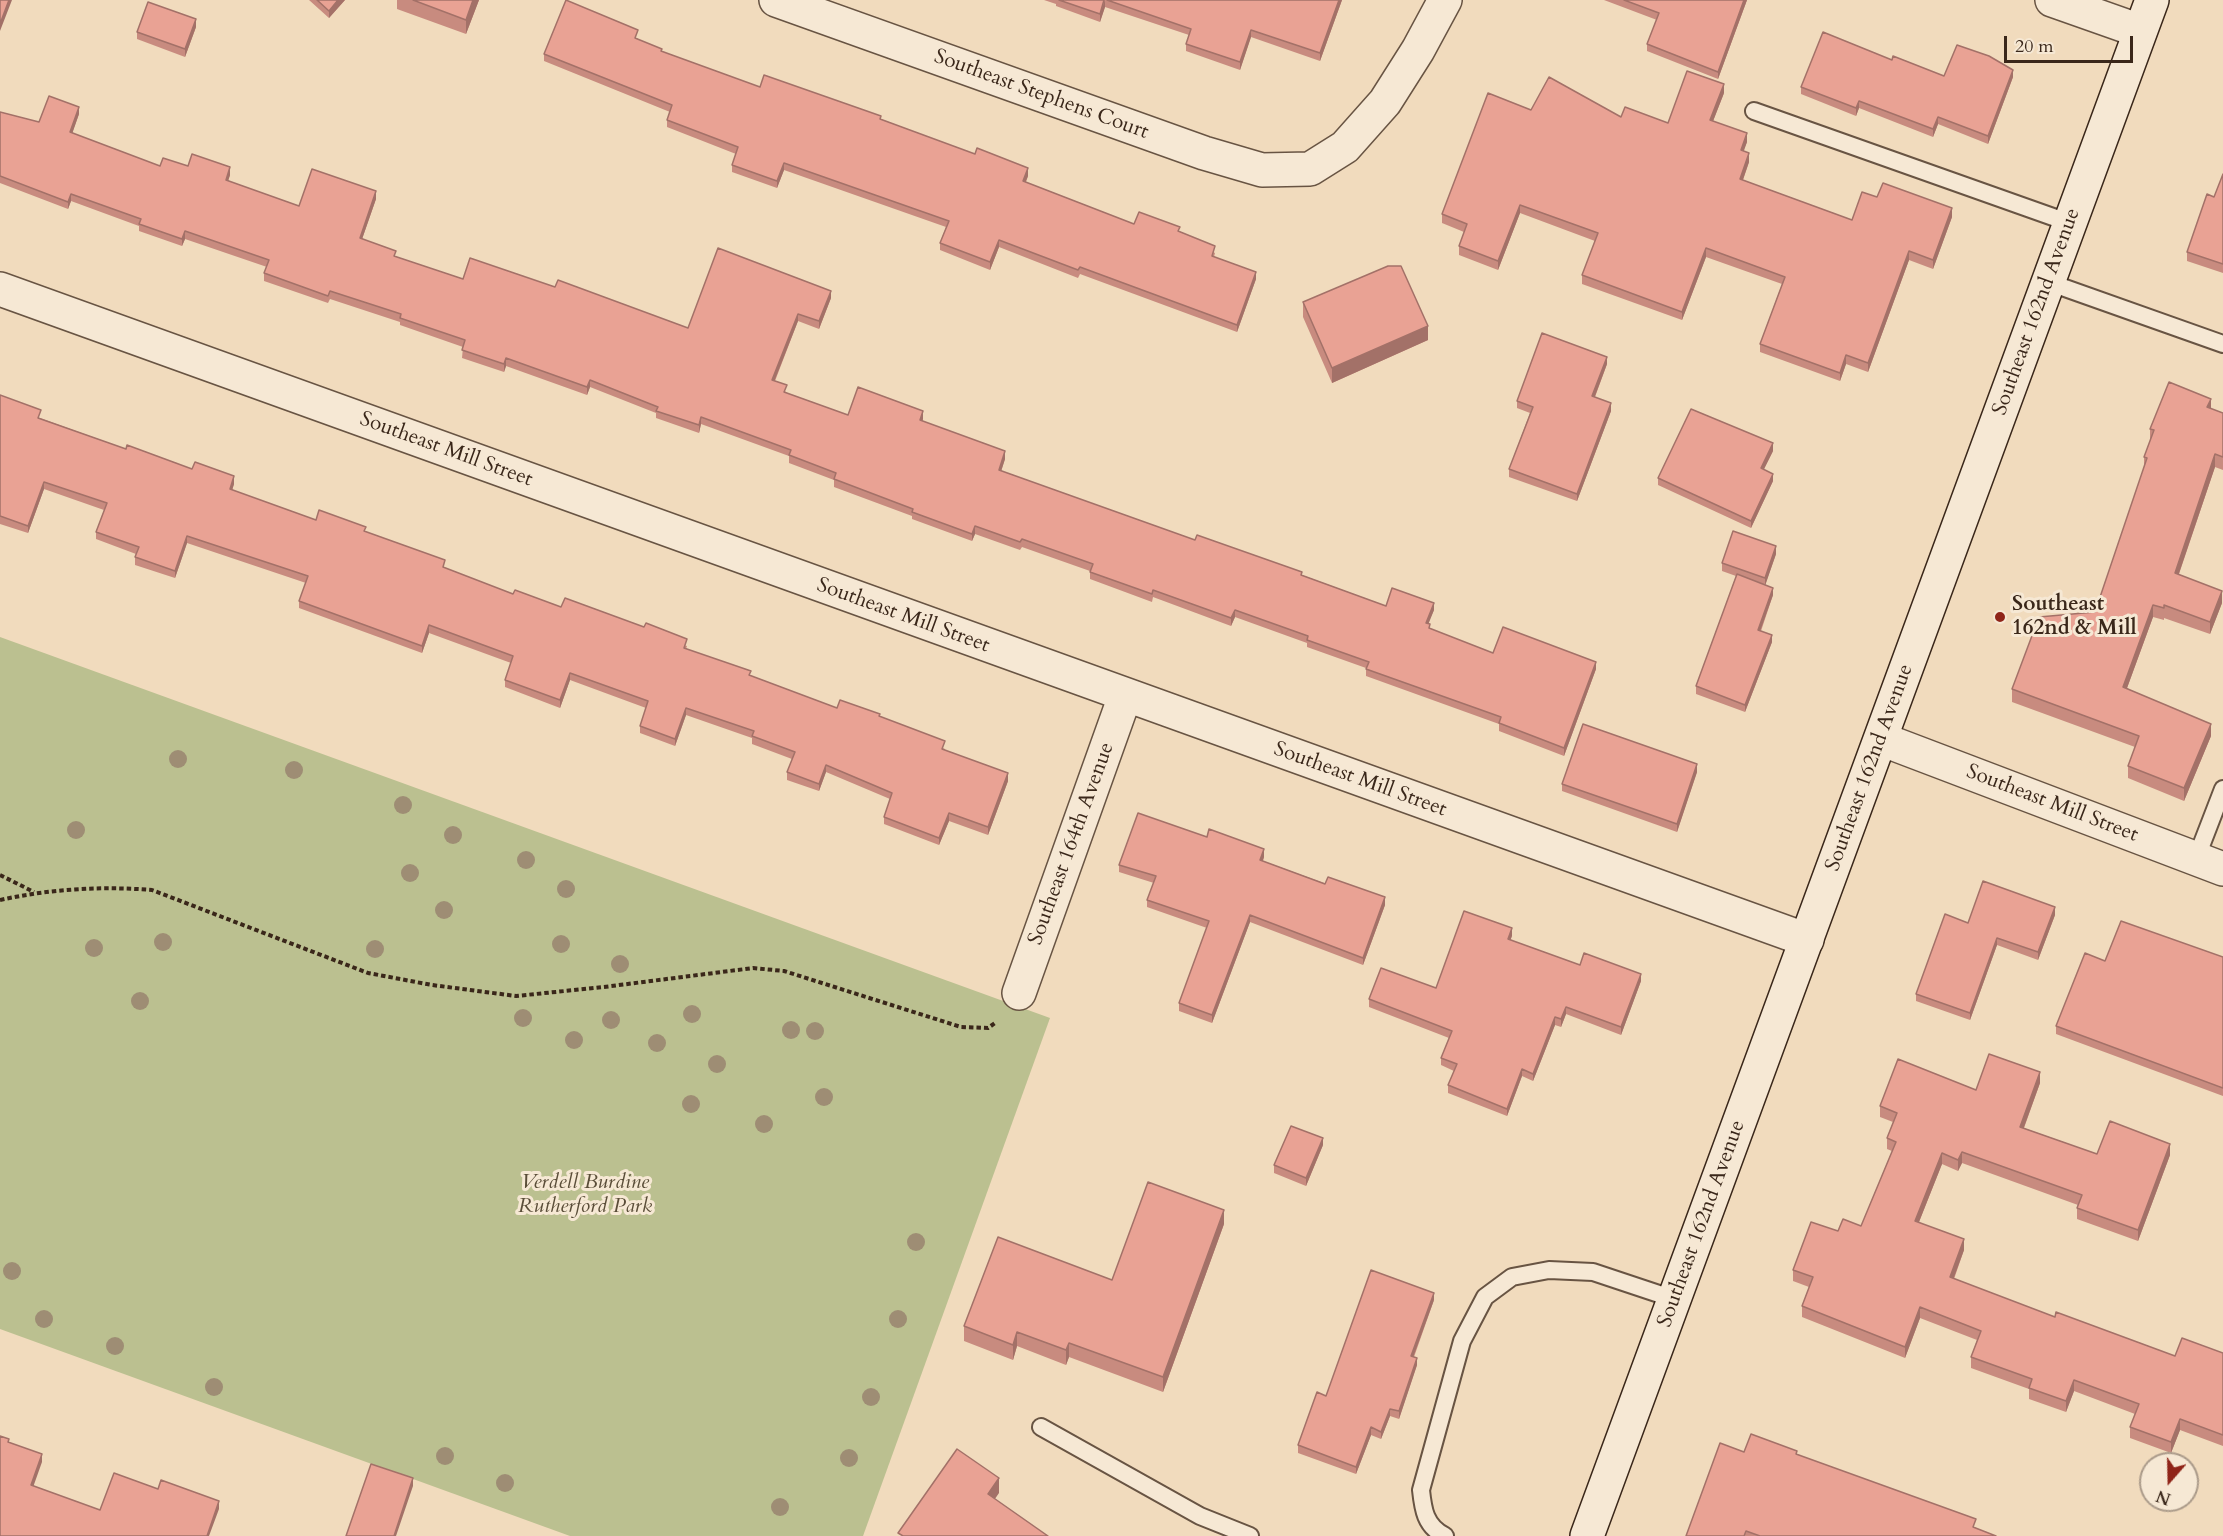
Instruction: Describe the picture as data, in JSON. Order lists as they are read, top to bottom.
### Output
{
  "streets": {
    "street": [
      "Southeast Stephens Court",
      "Southeast 162nd Avenue",
      "Southeast Mill Street",
      "Southeast 164th Avenue"
    ]
  },
  "crossings": [
    ["Southeast 162nd Avenue", "Southeast Mill Street"],
    ["Southeast Mill Street", "Southeast 164th Avenue"]
  ],
  "parks": ["Verdell Burdine Rutherford Park"],
  "places": ["Southeast 162nd & Mill"],
  "scale_bar": "20 m",
  "north": "bottom"
}
